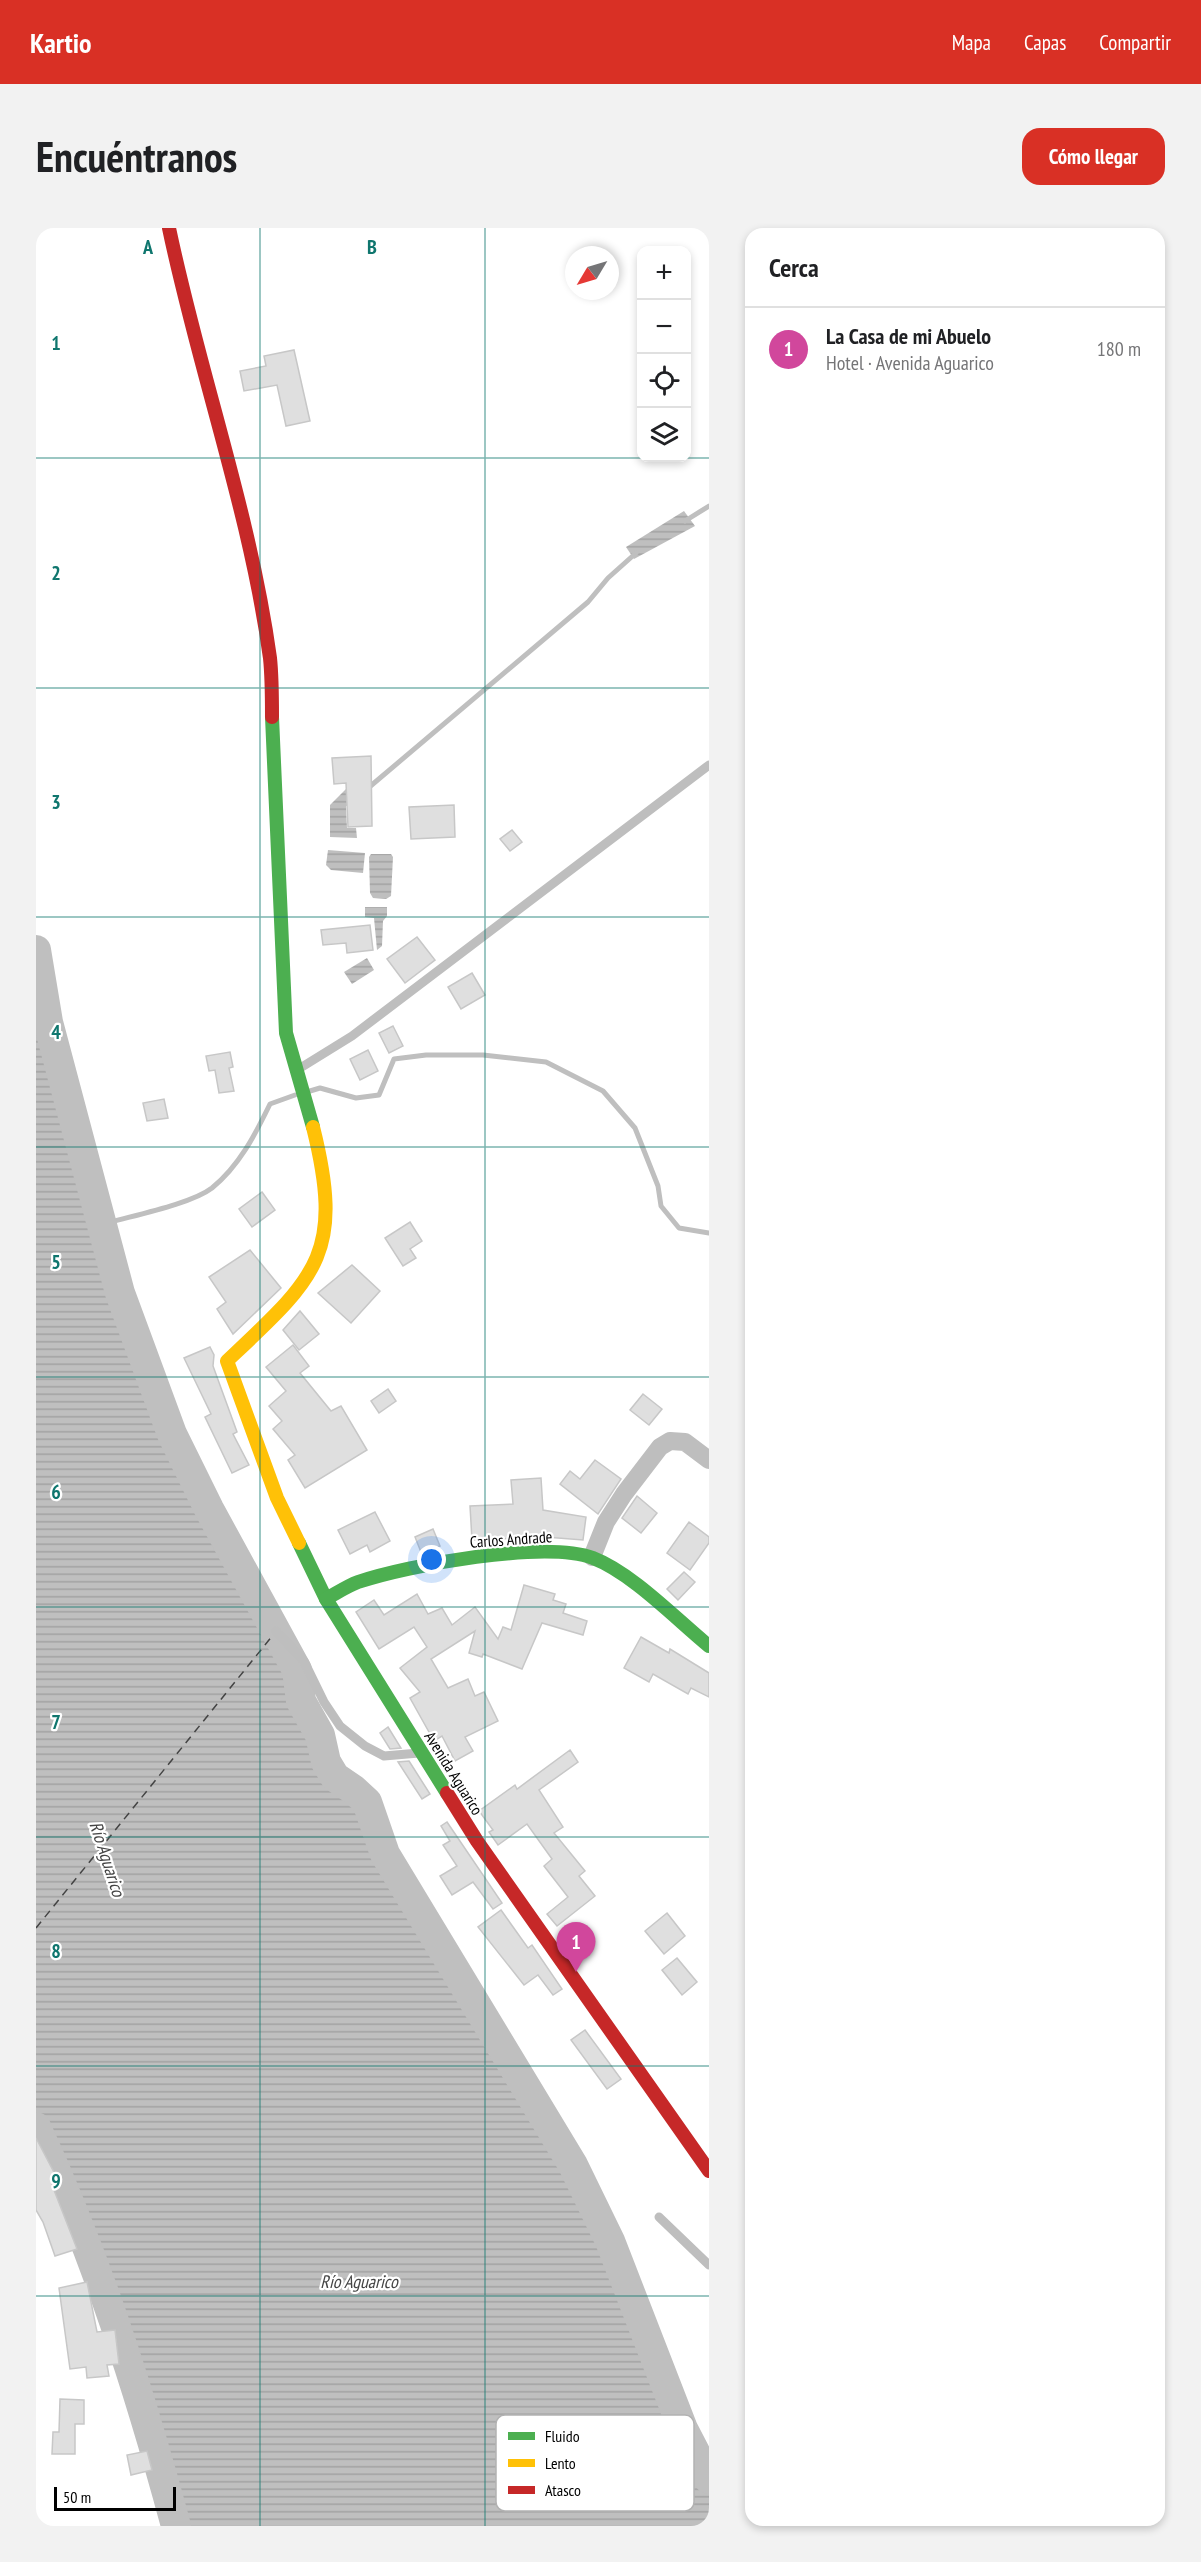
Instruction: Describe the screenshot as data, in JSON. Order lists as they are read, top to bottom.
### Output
{
  "streets": {
    "street": ["Carlos Andrade", "Avenida Aguarico"]
  },
  "crossings": [
    ["Carlos Andrade", "Avenida Aguarico"]
  ],
  "water": ["Río Aguarico"],
  "legend": ["Fluido", "Lento", "Atasco"],
  "scale_bar": "50 m",
  "north": "bottom left",
  "page": {
    "header": "Kartio",
    "nav": ["Mapa", "Capas", "Compartir"],
    "buttons": "Cómo llegar",
    "title": "Encuéntranos",
    "heading": "Cerca",
    "map_buttons": ["+", "−"],
    "list": [
      {
        "mark": "1",
        "name": "La Casa de mi Abuelo",
        "note": "Hotel · Avenida Aguarico",
        "value": "180 m"
      }
    ],
    "pins": "1",
    "scale": "50 m"
  },
  "grid": {
    "columns": ["A", "B"],
    "rows": [
      "1",
      "2",
      "3",
      "4",
      "5",
      "6",
      "7",
      "8",
      "9"
    ]
  }
}
